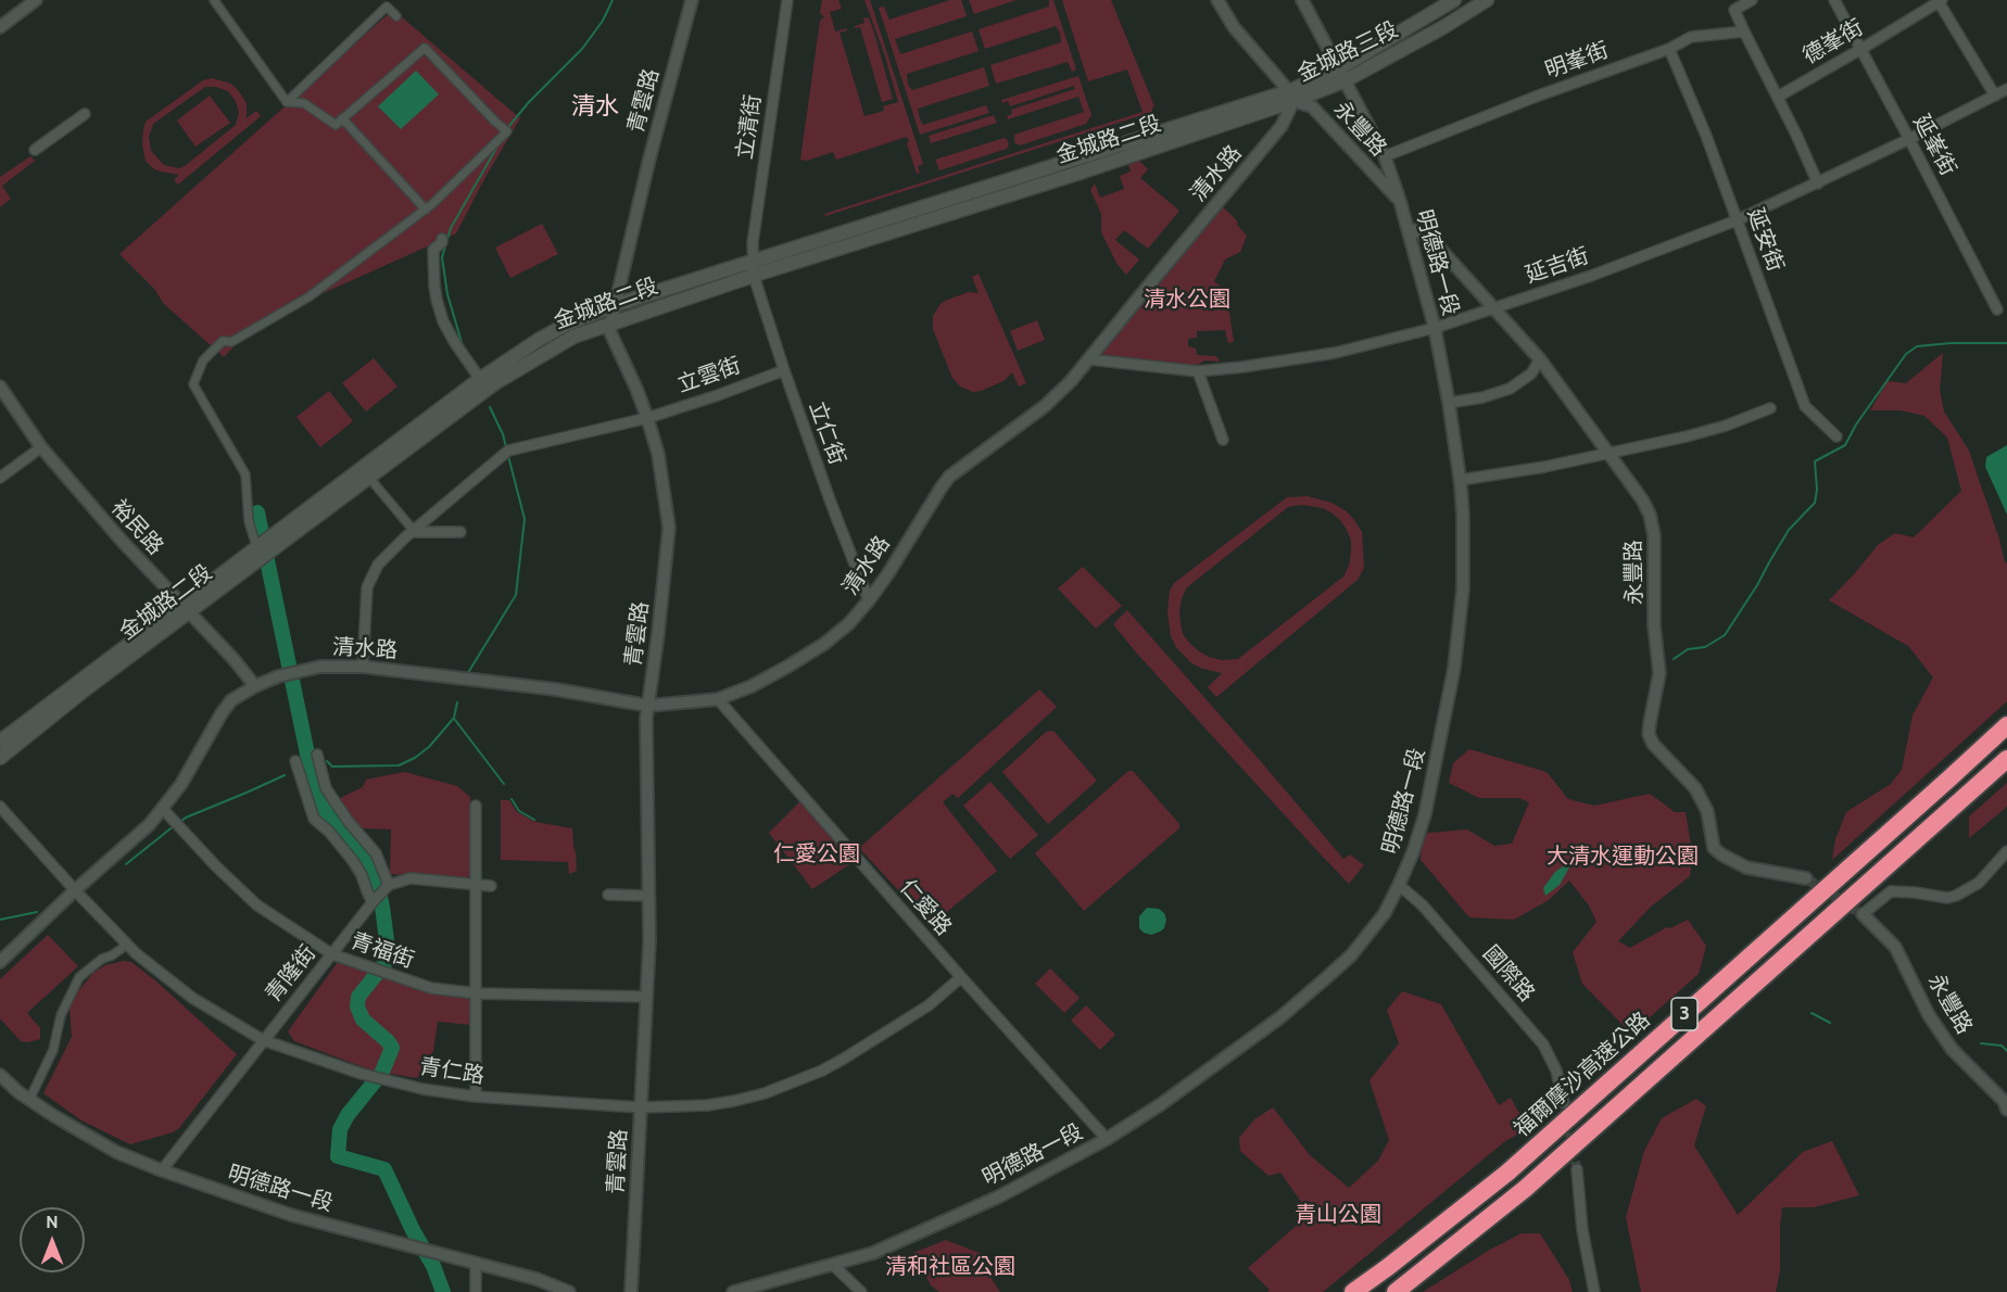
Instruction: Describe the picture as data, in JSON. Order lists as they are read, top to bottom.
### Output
{
  "streets": {
    "highway": ["3", "福爾摩沙高速公路"],
    "main road": ["金城路三段", "金城路二段"],
    "street": [
      "德峯街",
      "明峯街",
      "青雲路",
      "立清街",
      "永豐路",
      "延峯街",
      "清水路",
      "延安街",
      "明德路一段",
      "延吉街",
      "立雲街",
      "立仁街",
      "裕民路",
      "仁愛路",
      "青福街",
      "青隆街",
      "國際路",
      "青仁路"
    ]
  },
  "crossings": [
    ["德峯街", "延峯街"],
    ["金城路三段", "永豐路"],
    ["金城路三段", "金城路二段"],
    ["金城路三段", "清水路"],
    ["金城路三段", "明德路一段"],
    ["明峯街", "延安街"],
    ["明峯街", "明德路一段"],
    ["青雲路", "金城路二段"],
    ["青雲路", "清水路"],
    ["青雲路", "立雲街"],
    ["青雲路", "青福街"],
    ["青雲路", "青仁路"],
    ["立清街", "金城路二段"],
    ["立清街", "立仁街"],
    ["永豐路", "金城路二段"],
    ["永豐路", "清水路"],
    ["永豐路", "明德路一段"],
    ["永豐路", "延吉街"],
    ["金城路二段", "清水路"],
    ["金城路二段", "立仁街"],
    ["金城路二段", "裕民路"],
    ["延峯街", "延吉街"],
    ["清水路", "延吉街"],
    ["清水路", "立雲街"],
    ["清水路", "立仁街"],
    ["清水路", "裕民路"],
    ["清水路", "仁愛路"],
    ["延安街", "延吉街"],
    ["明德路一段", "延吉街"],
    ["明德路一段", "仁愛路"],
    ["明德路一段", "青隆街"],
    ["明德路一段", "國際路"],
    ["立雲街", "立仁街"],
    ["仁愛路", "青仁路"],
    ["青福街", "青隆街"],
    ["青隆街", "青仁路"]
  ],
  "districts": ["清水"],
  "parks": [
    "清水公園",
    "仁愛公園",
    "大清水運動公園",
    "青山公園",
    "清和社區公園"
  ],
  "north": "top"
}
